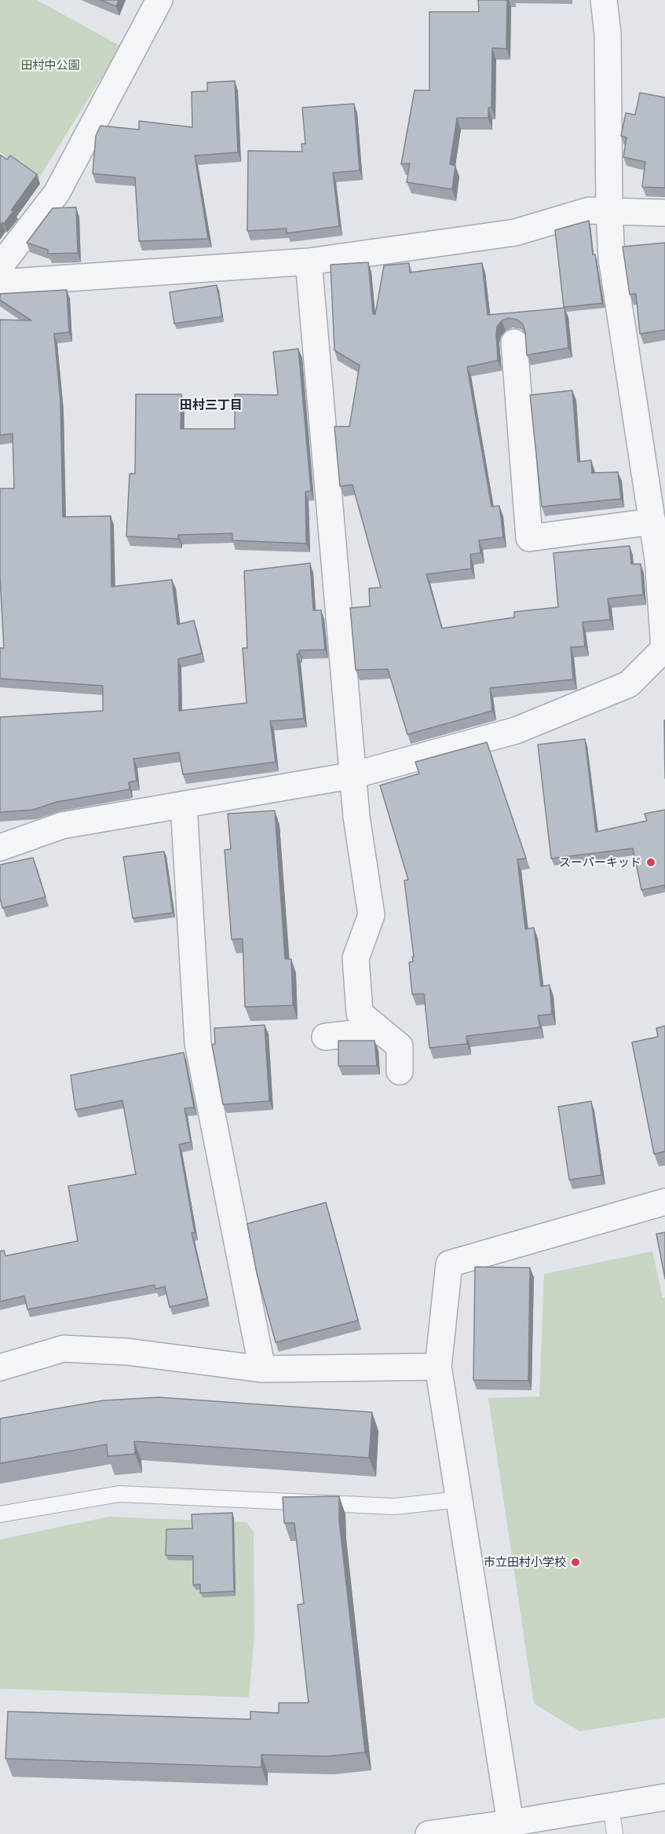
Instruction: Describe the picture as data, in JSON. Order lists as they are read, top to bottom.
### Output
{
  "districts": ["田村三丁目"],
  "parks": ["田村中公園"],
  "places": ["スーパーキッド", "市立田村小学校"]
}
